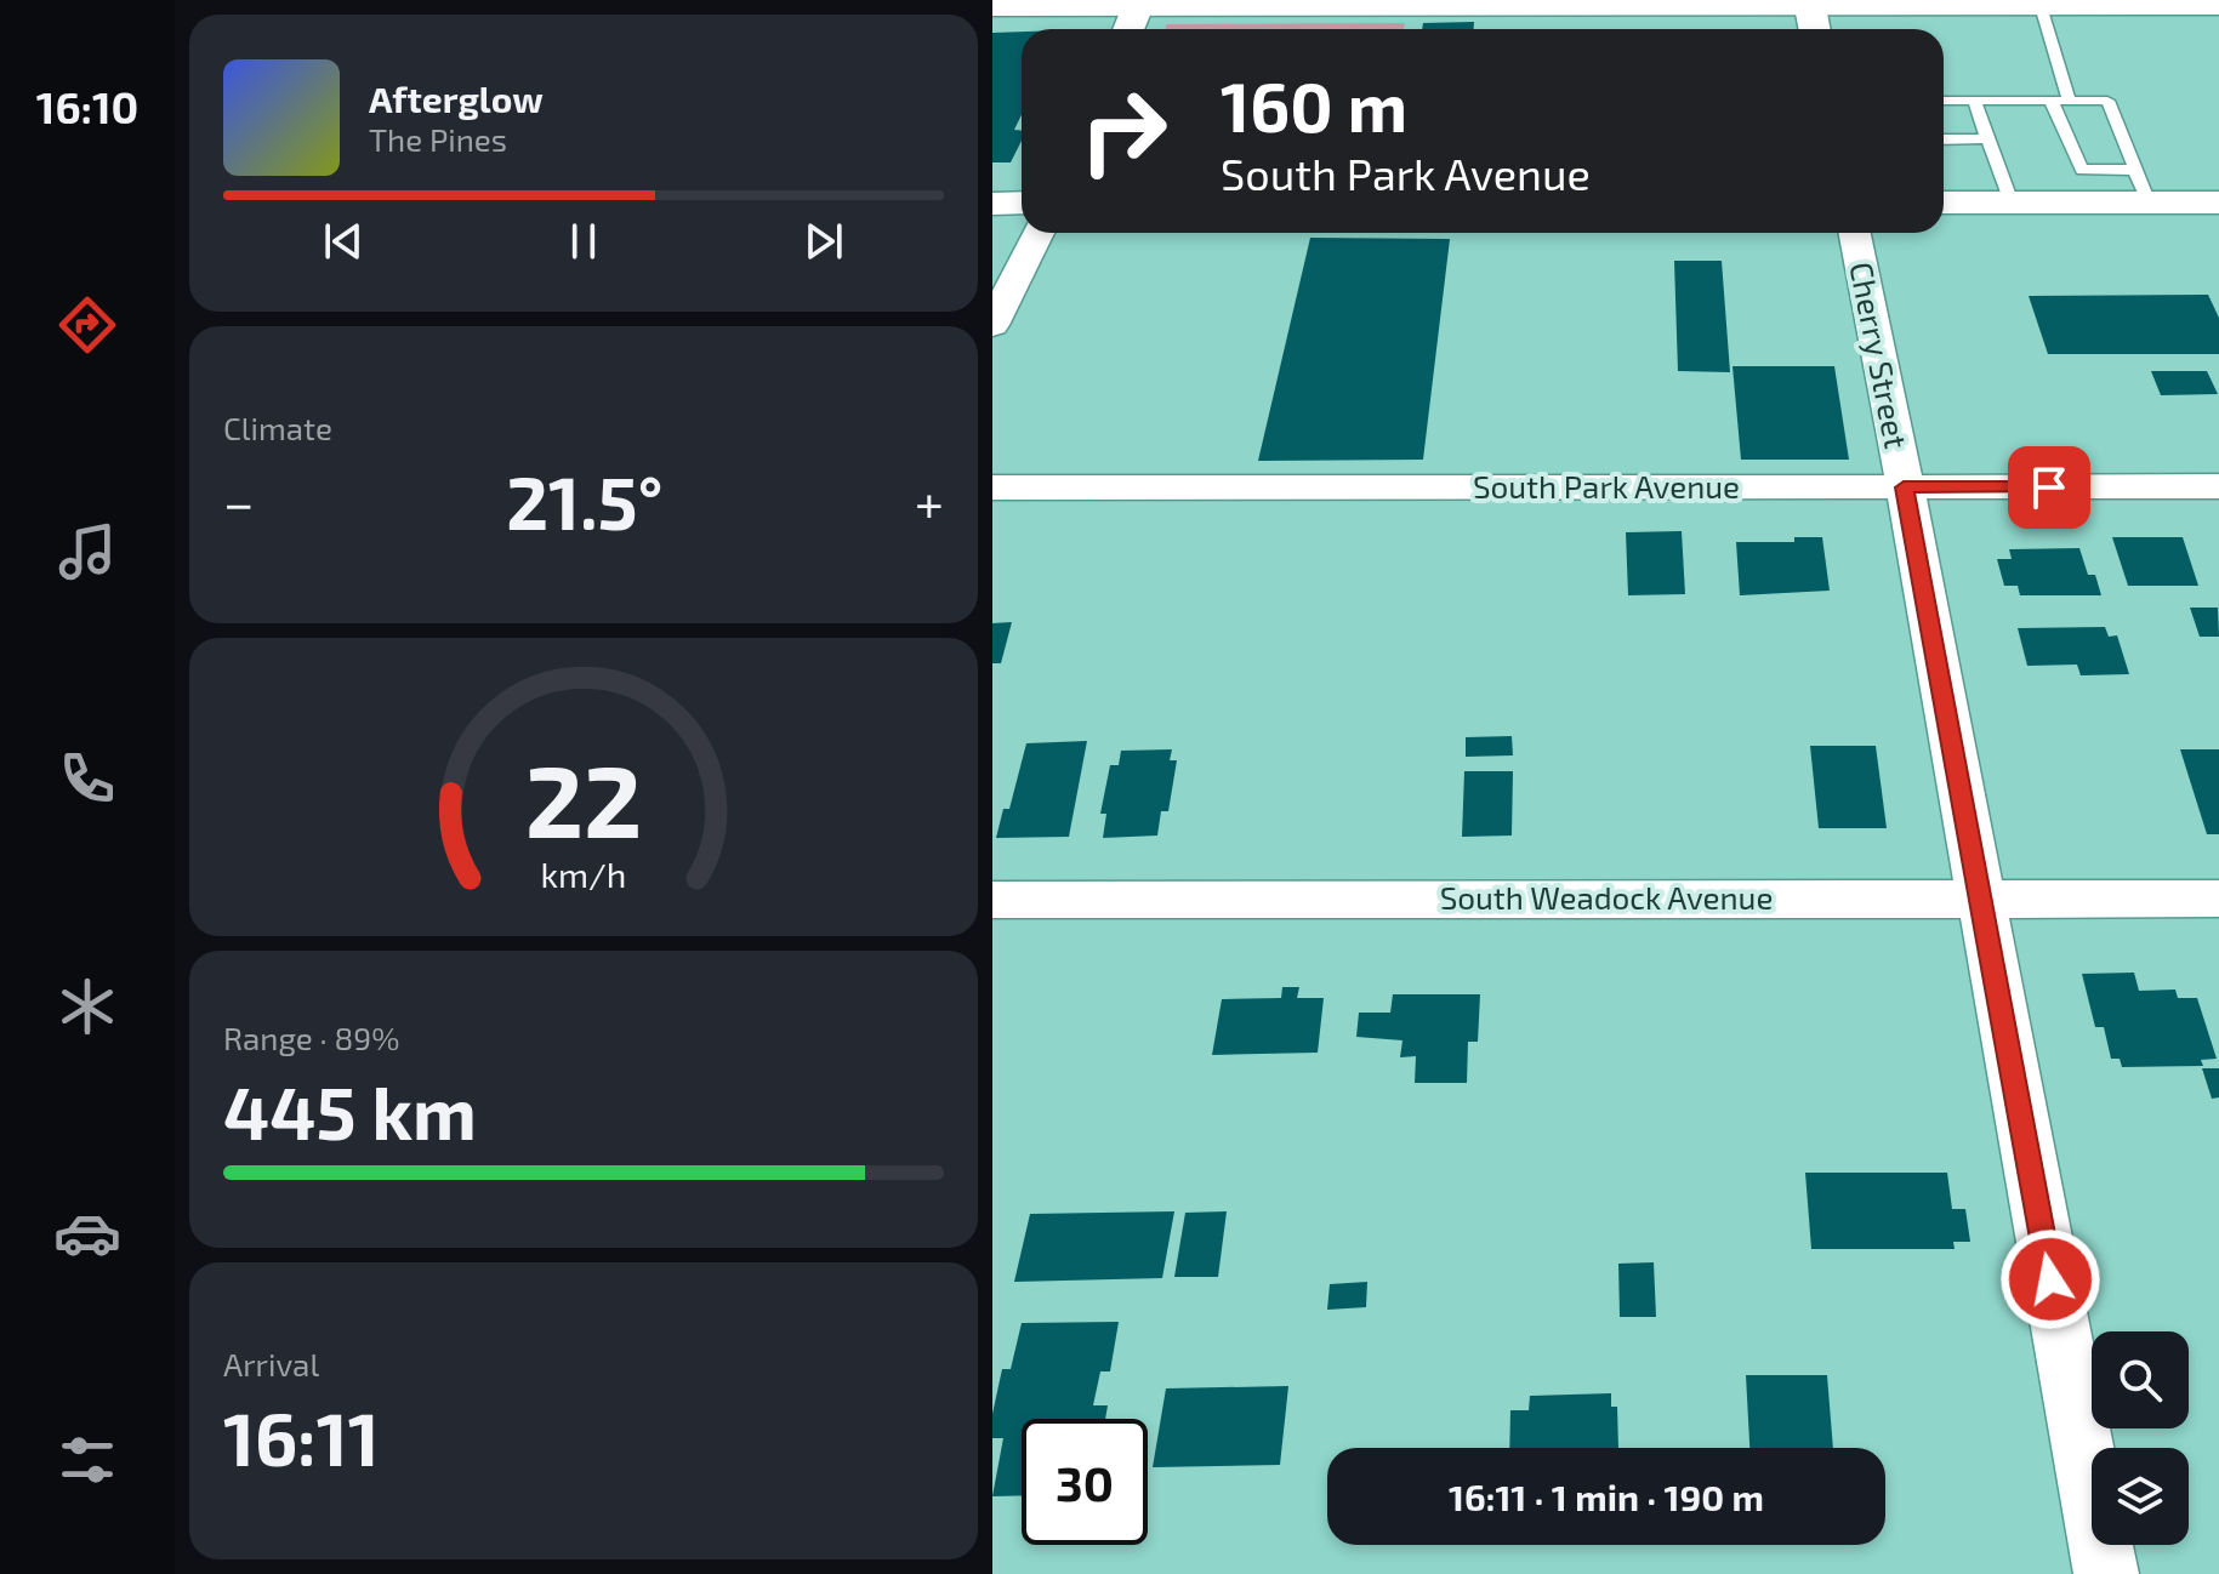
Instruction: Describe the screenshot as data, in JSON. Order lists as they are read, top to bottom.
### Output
{
  "streets": {
    "street": ["Cherry Street", "South Park Avenue", "South Weadock Avenue"]
  },
  "crossings": [
    ["Cherry Street", "South Park Avenue"],
    ["Cherry Street", "South Weadock Avenue"]
  ],
  "page": {
    "tabs": "16:10",
    "turn": ["160 m", "South Park Avenue"],
    "song": ["Afterglow", "The Pines"],
    "tile": [
      "Climate",
      ["Range · 89%", "445 km"],
      ["Arrival", "16:11"]
    ],
    "heat": ["−", "21.5°", "+"],
    "limit": "30",
    "trip": "16:11 · 1 min · 190 m",
    "gauge": ["22", "km/h"]
  }
}
